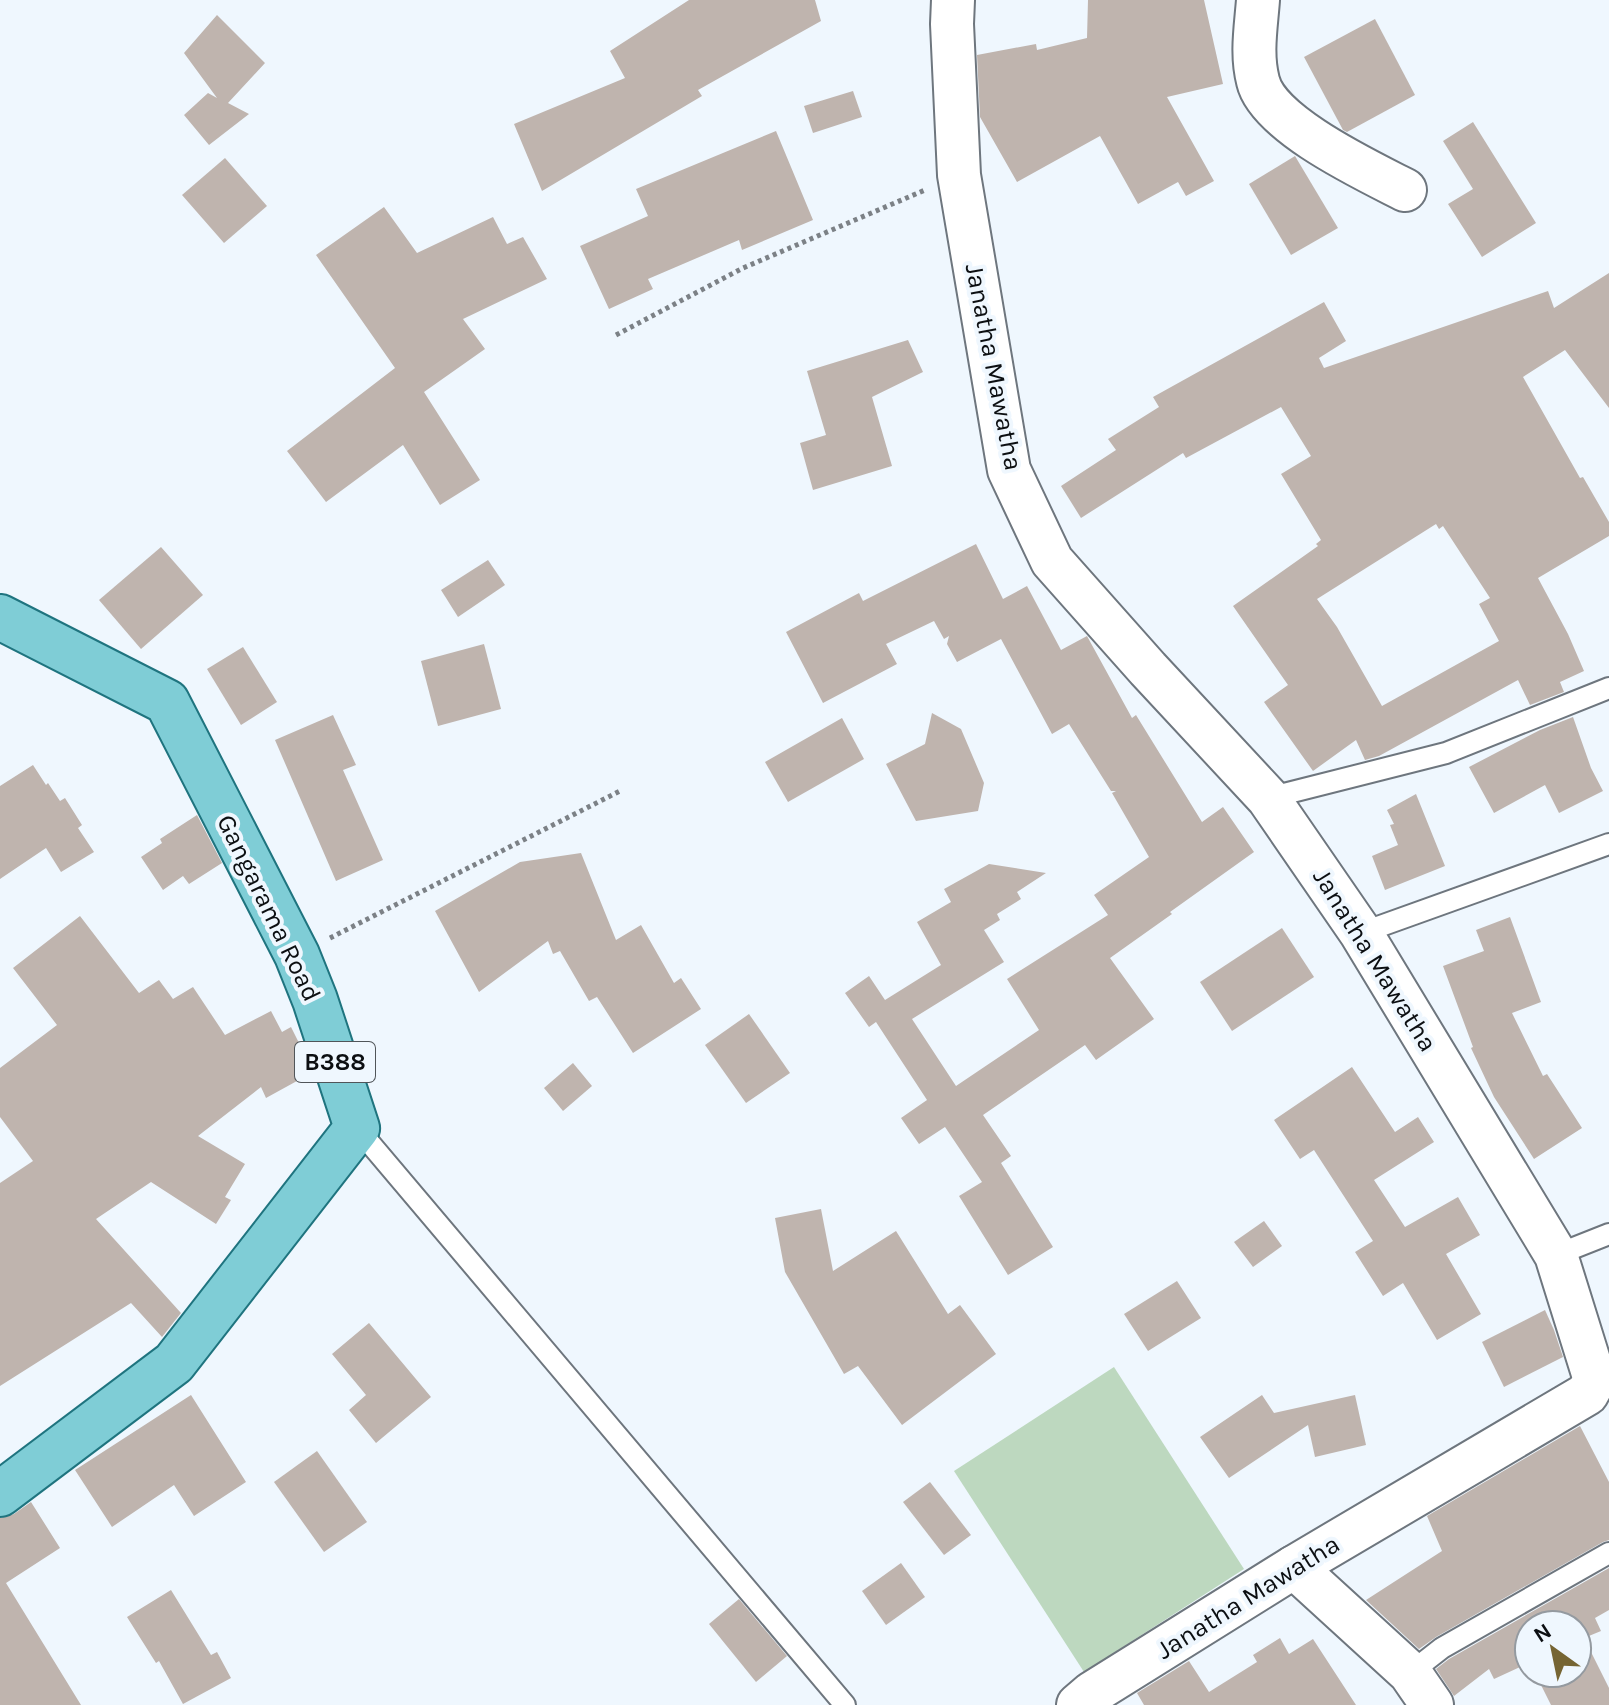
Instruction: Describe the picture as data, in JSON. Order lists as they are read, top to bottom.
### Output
{
  "streets": {
    "main road": ["Gangarama Road", "B388"],
    "street": ["Janatha Mawatha"]
  },
  "north": "top left"
}
